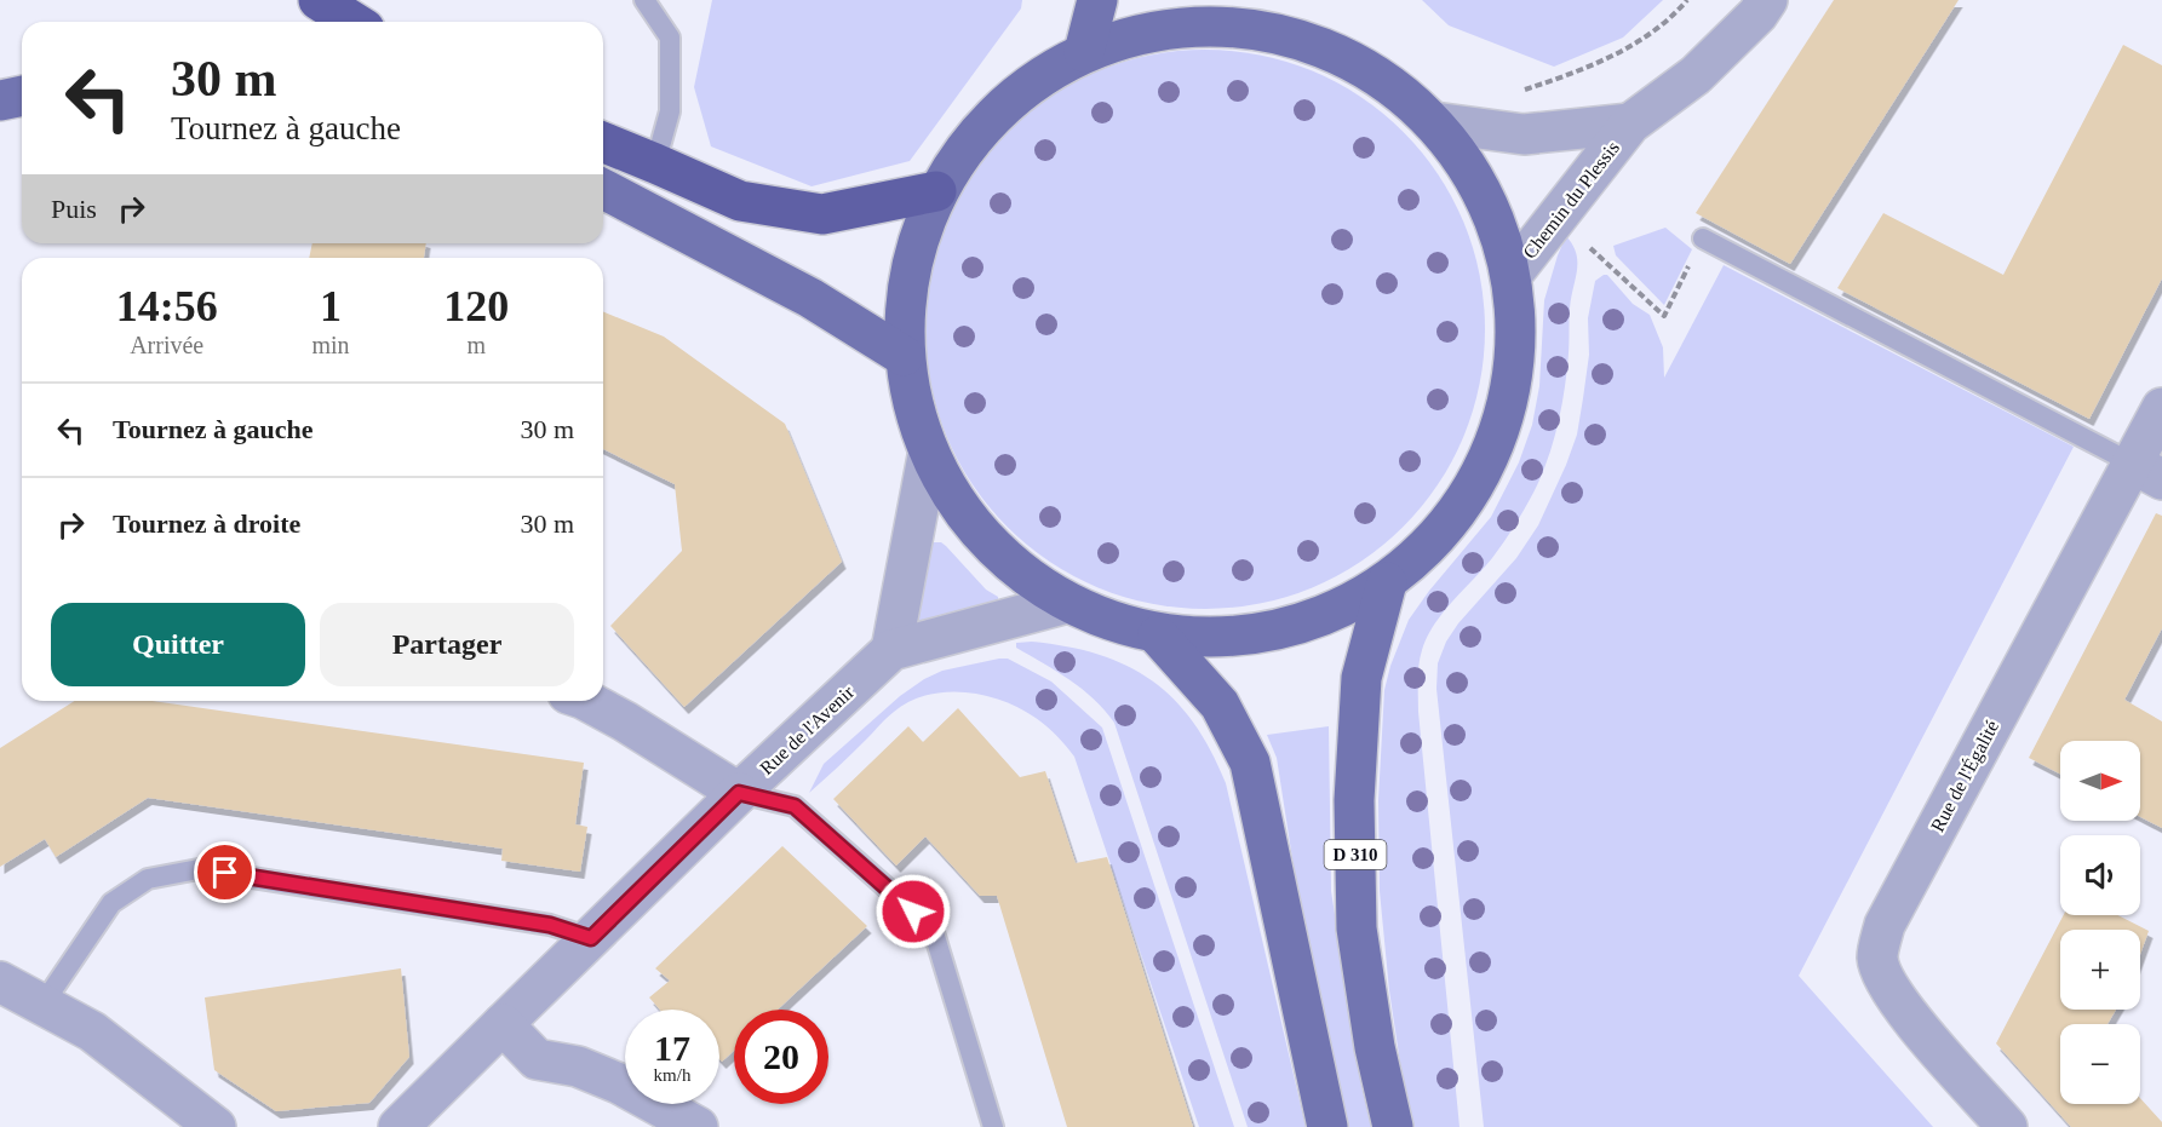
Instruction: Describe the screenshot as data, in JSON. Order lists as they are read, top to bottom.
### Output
{
  "streets": {
    "main road": ["D 310"],
    "street": ["Chemin du Plessis", "Rue de l'Avenir", "Rue de l'Égalité"]
  },
  "north": "right",
  "page": {
    "turn": ["30 m", "Tournez à gauche"],
    "then": "Puis",
    "eta": [
      "14:56",
      "Arrivée",
      "1",
      "min",
      "120",
      "m"
    ],
    "list": [
      {
        "name": "Tournez à gauche",
        "value": "30 m"
      },
      {
        "name": "Tournez à droite",
        "value": "30 m"
      }
    ],
    "buttons": ["Quitter", "Partager"],
    "map_buttons": ["+", "−"],
    "speed": "17 km/h",
    "limit": "20"
  }
}
